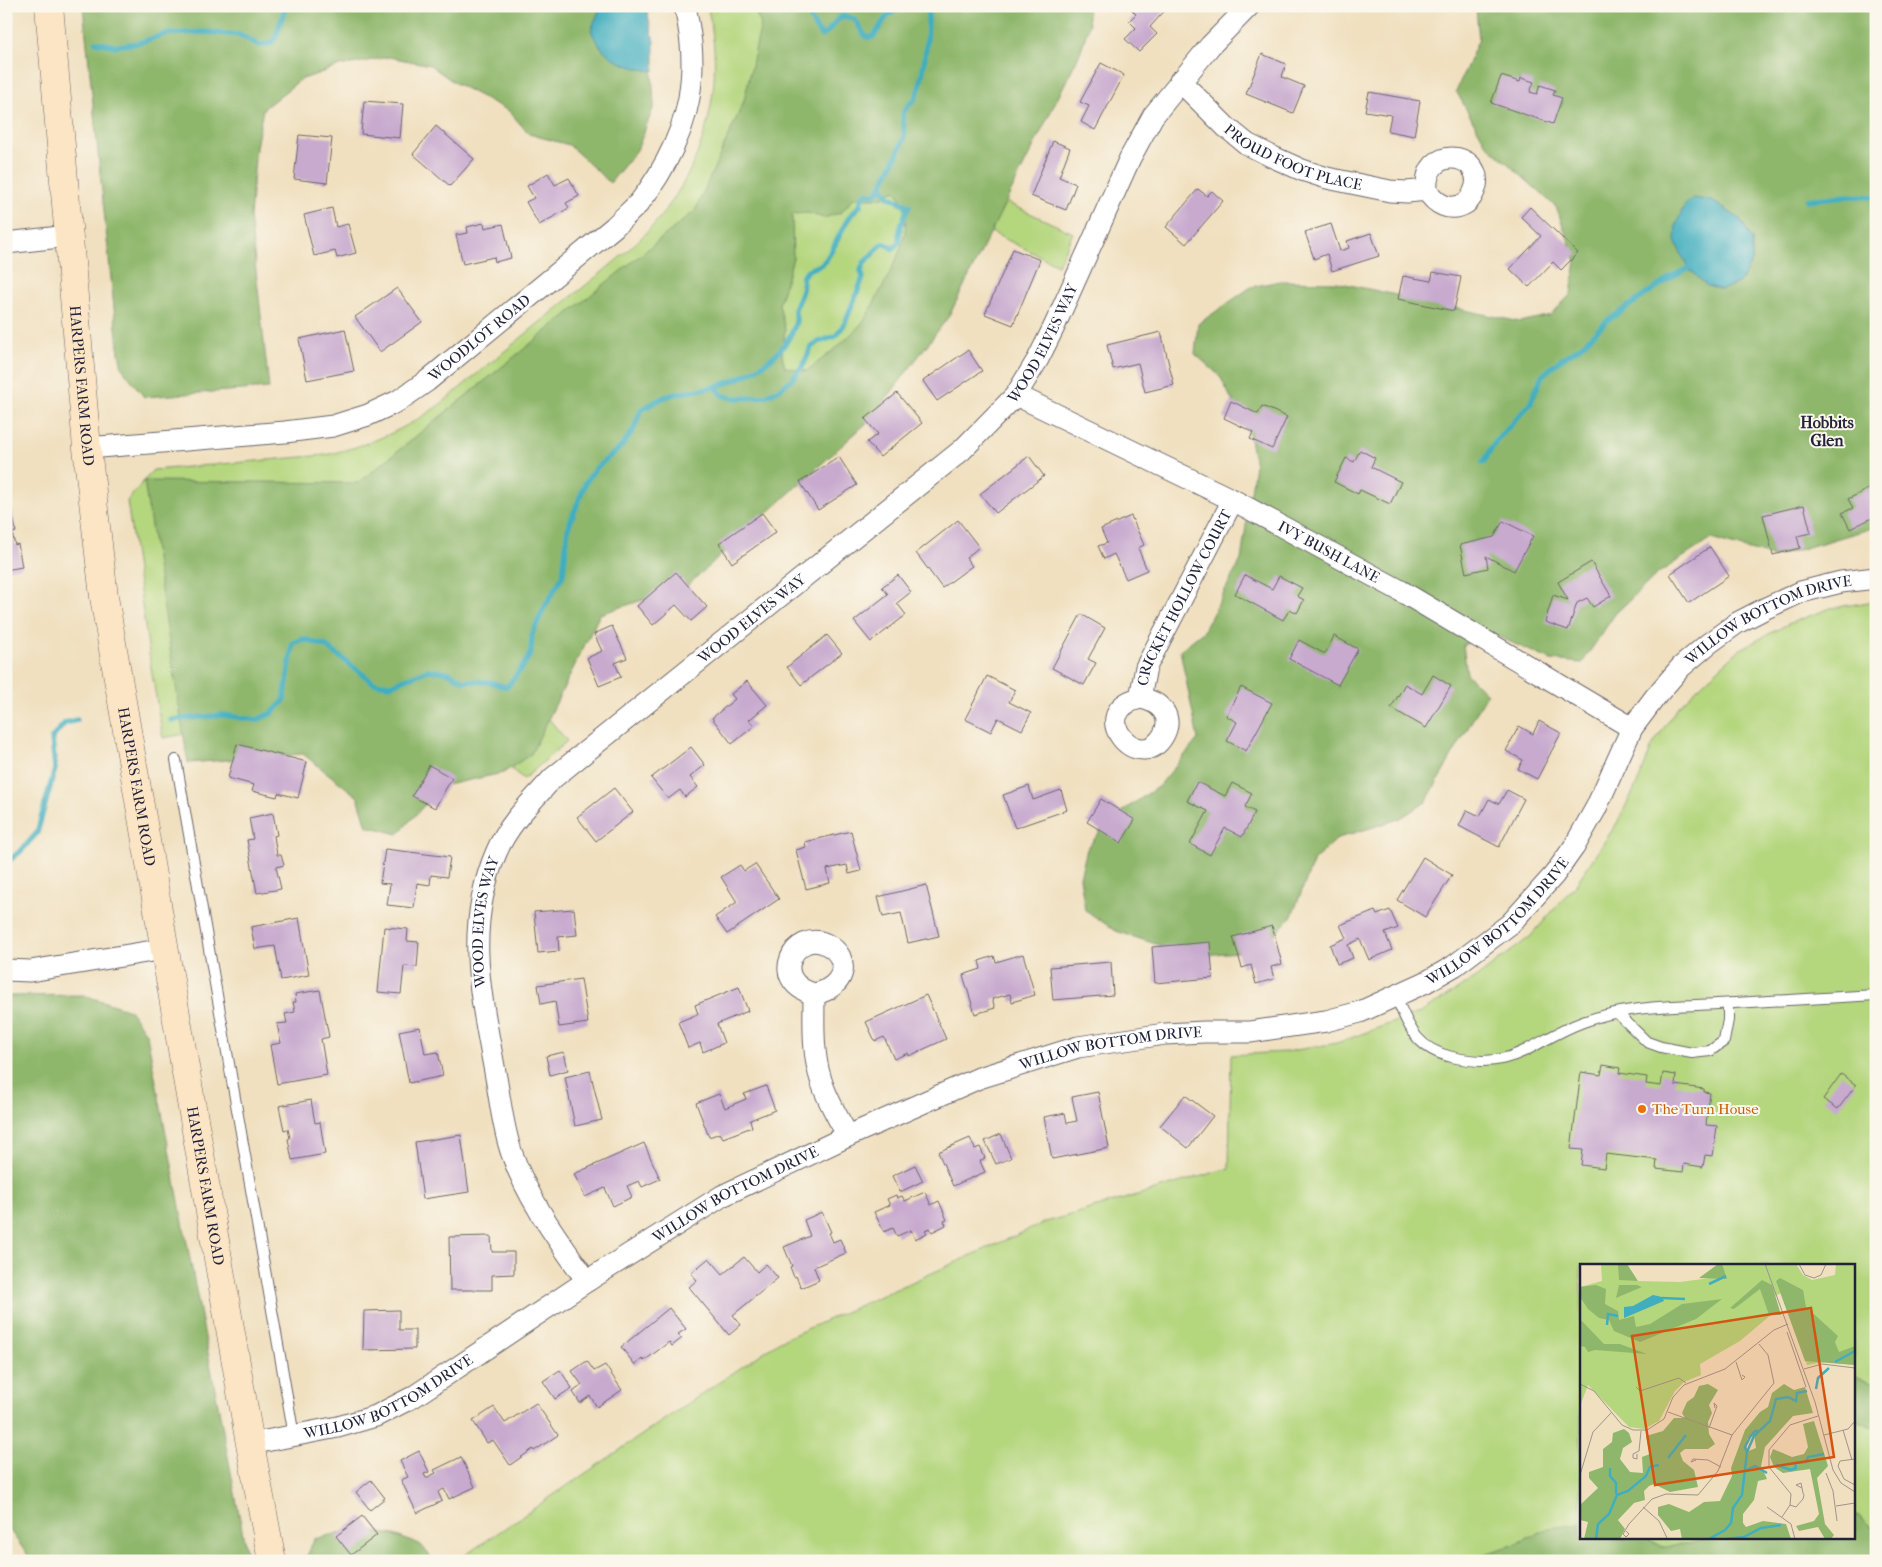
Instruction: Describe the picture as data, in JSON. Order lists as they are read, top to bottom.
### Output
{
  "streets": {
    "main road": ["HARPERS FARM ROAD"],
    "street": [
      "PROUD FOOT PLACE",
      "WOODLOT ROAD",
      "WOOD ELVES WAY",
      "IVY BUSH LANE",
      "CRICKET HOLLOW COURT",
      "WILLOW BOTTOM DRIVE"
    ]
  },
  "crossings": [
    ["PROUD FOOT PLACE", "WOOD ELVES WAY"],
    ["WOODLOT ROAD", "HARPERS FARM ROAD"],
    ["WOOD ELVES WAY", "IVY BUSH LANE"],
    ["WOOD ELVES WAY", "WILLOW BOTTOM DRIVE"],
    ["HARPERS FARM ROAD", "WILLOW BOTTOM DRIVE"],
    ["IVY BUSH LANE", "CRICKET HOLLOW COURT"],
    ["IVY BUSH LANE", "WILLOW BOTTOM DRIVE"]
  ],
  "districts": ["Hobbits Glen"],
  "places": ["The Turn House"]
}
